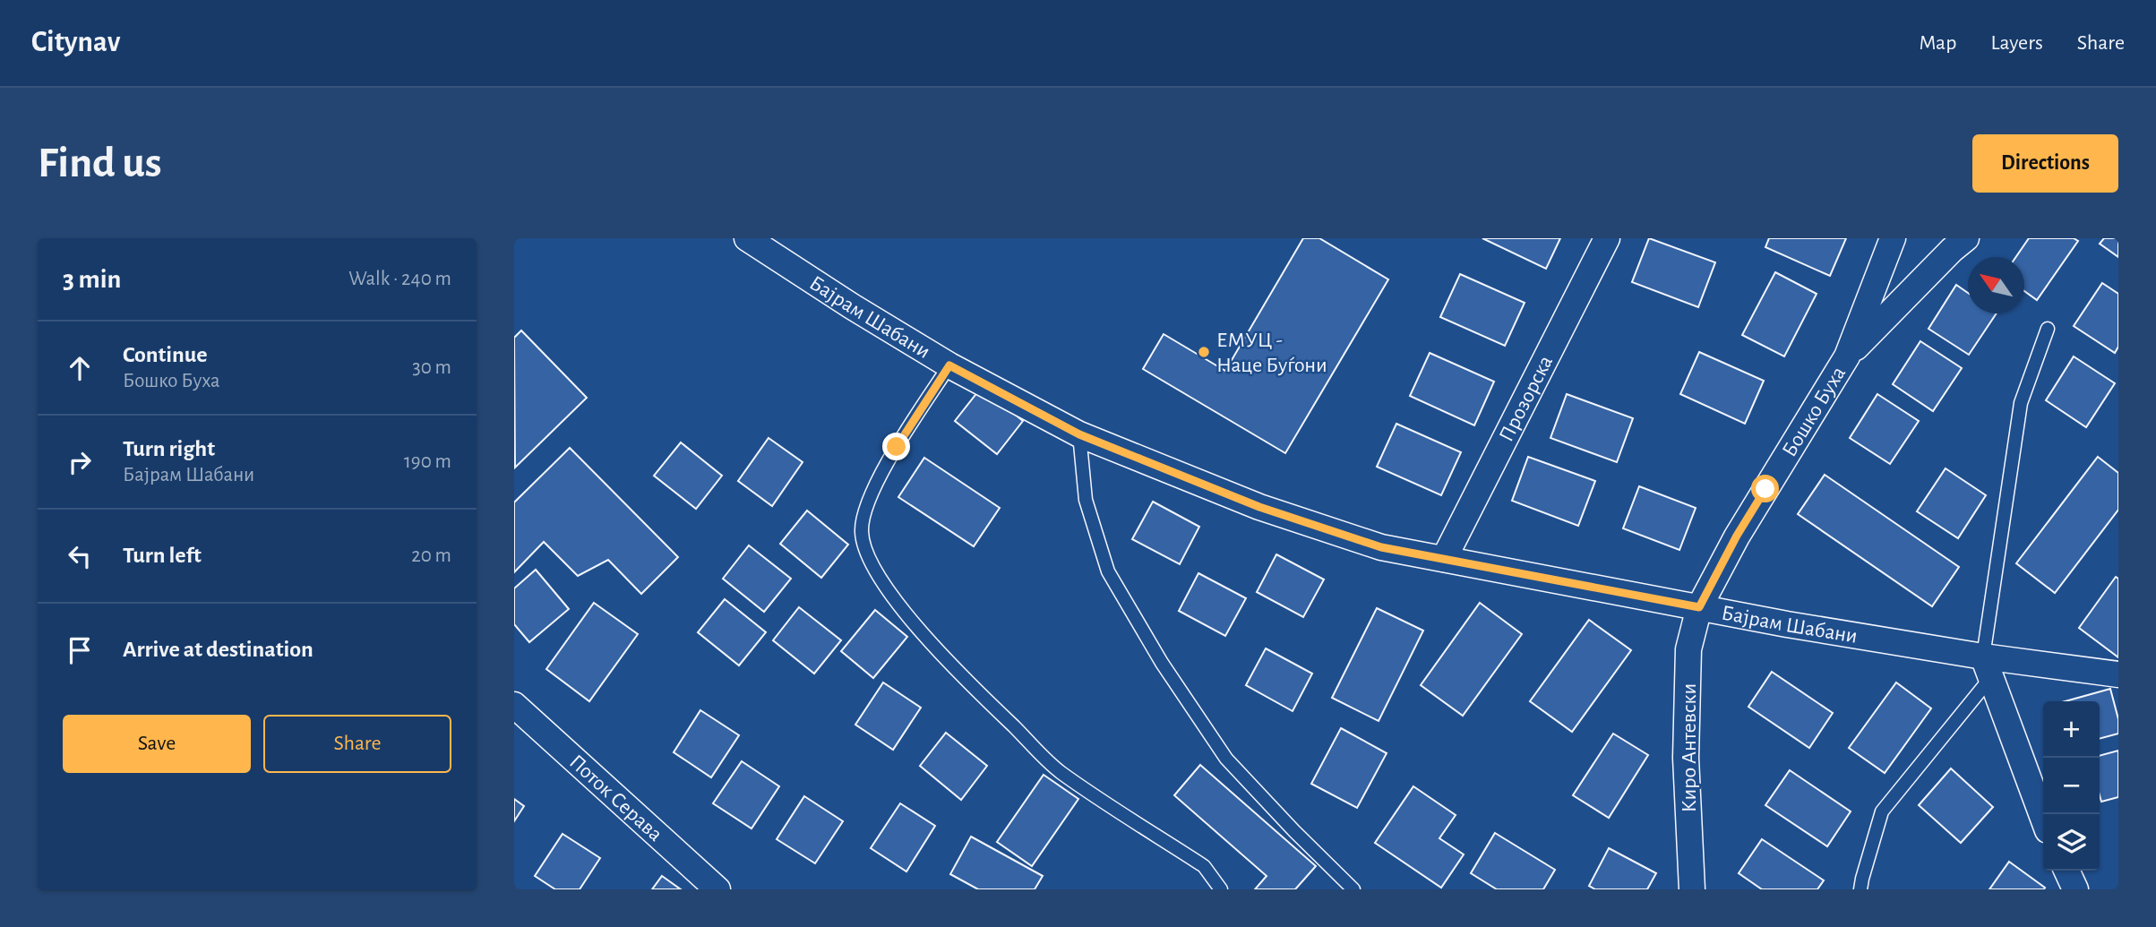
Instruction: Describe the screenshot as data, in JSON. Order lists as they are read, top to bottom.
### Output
{
  "streets": {
    "street": [
      "Бајрам Шабани",
      "Прозорска",
      "Бошко Буха",
      "Киро Антевски",
      "Поток Серава"
    ]
  },
  "crossings": [
    ["Бајрам Шабани", "Прозорска"],
    ["Бајрам Шабани", "Бошко Буха"],
    ["Бајрам Шабани", "Киро Антевски"],
    ["Бошко Буха", "Киро Антевски"]
  ],
  "places": ["ЕМУЦ - Наце Буѓони"],
  "north": "top left",
  "page": {
    "header": "Citynav",
    "nav": ["Map", "Layers", "Share"],
    "buttons": [
      "Directions",
      ["Save", "Share"]
    ],
    "title": "Find us",
    "heading": ["3 min", "Walk · 240 m"],
    "list": [
      ["Continue", "Бошко Буха", "30 m"],
      ["Turn right", "Бајрам Шабани", "190 m"],
      ["Turn left", "20 m"],
      "Arrive at destination"
    ],
    "map_buttons": ["+", "−"]
  }
}
